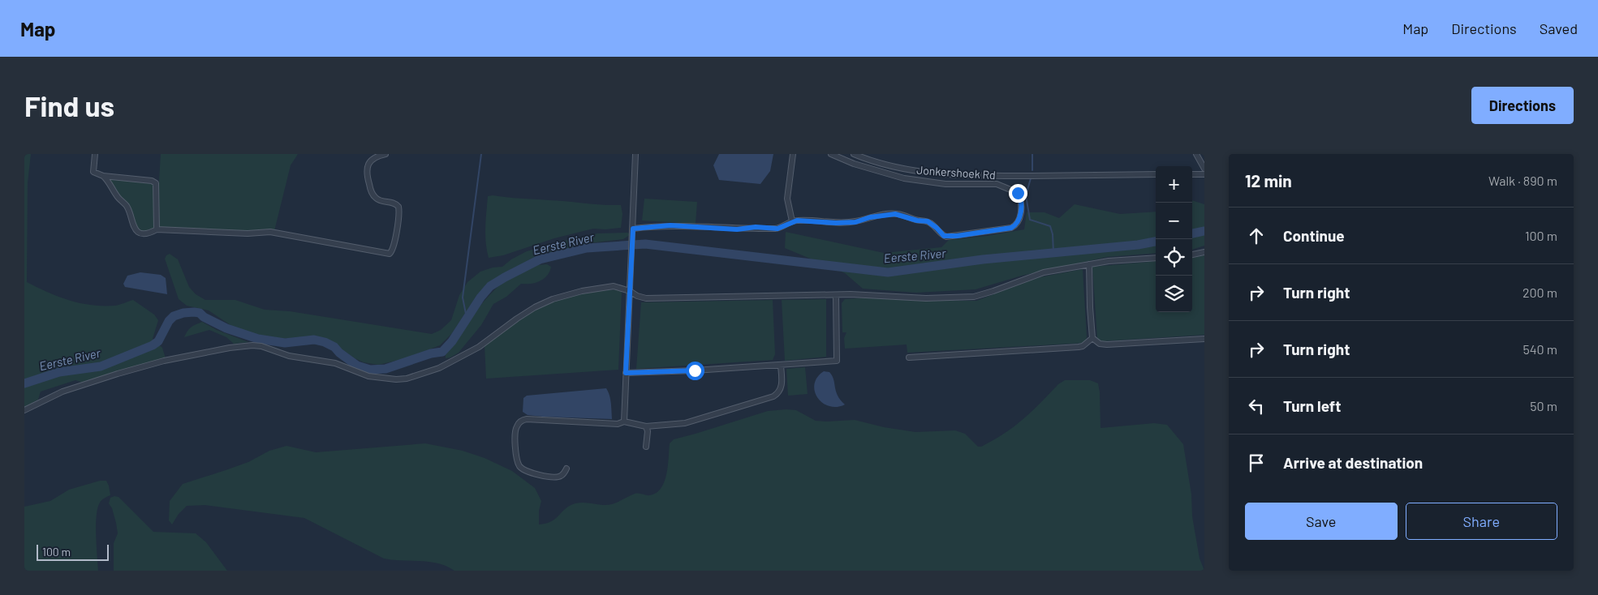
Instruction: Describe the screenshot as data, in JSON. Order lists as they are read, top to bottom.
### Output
{
  "streets": {
    "street": ["Jonkershoek Rd"]
  },
  "water": ["Eerste River"],
  "scale_bar": "100 m",
  "page": {
    "header": "Map",
    "nav": ["Map", "Directions", "Saved"],
    "buttons": [
      "Directions",
      ["Save", "Share"]
    ],
    "title": "Find us",
    "heading": ["12 min", "Walk · 890 m"],
    "map_buttons": ["+", "−"],
    "list": [
      ["Continue", "100 m"],
      ["Turn right", "200 m"],
      ["Turn right", "540 m"],
      ["Turn left", "50 m"],
      "Arrive at destination"
    ],
    "scale": "100 m"
  }
}
